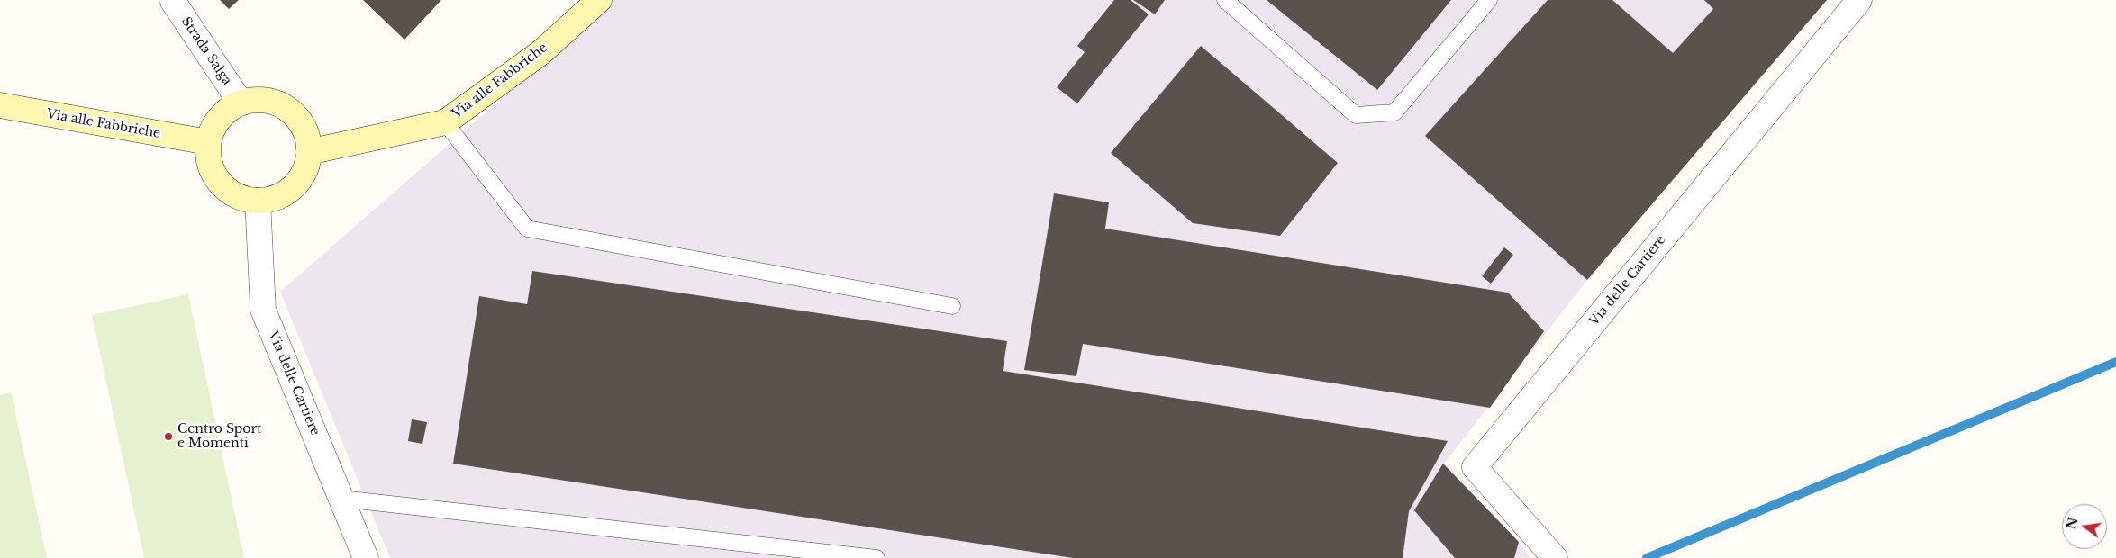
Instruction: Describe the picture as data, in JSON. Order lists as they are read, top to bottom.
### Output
{
  "streets": {
    "street": ["Strada Salga", "Via alle Fabbriche", "Via delle Cartiere"]
  },
  "crossings": [
    ["Strada Salga", "Via alle Fabbriche"],
    ["Strada Salga", "Via delle Cartiere"],
    ["Via alle Fabbriche", "Via delle Cartiere"]
  ],
  "places": ["Centro Sport e Momenti"],
  "north": "left"
}
